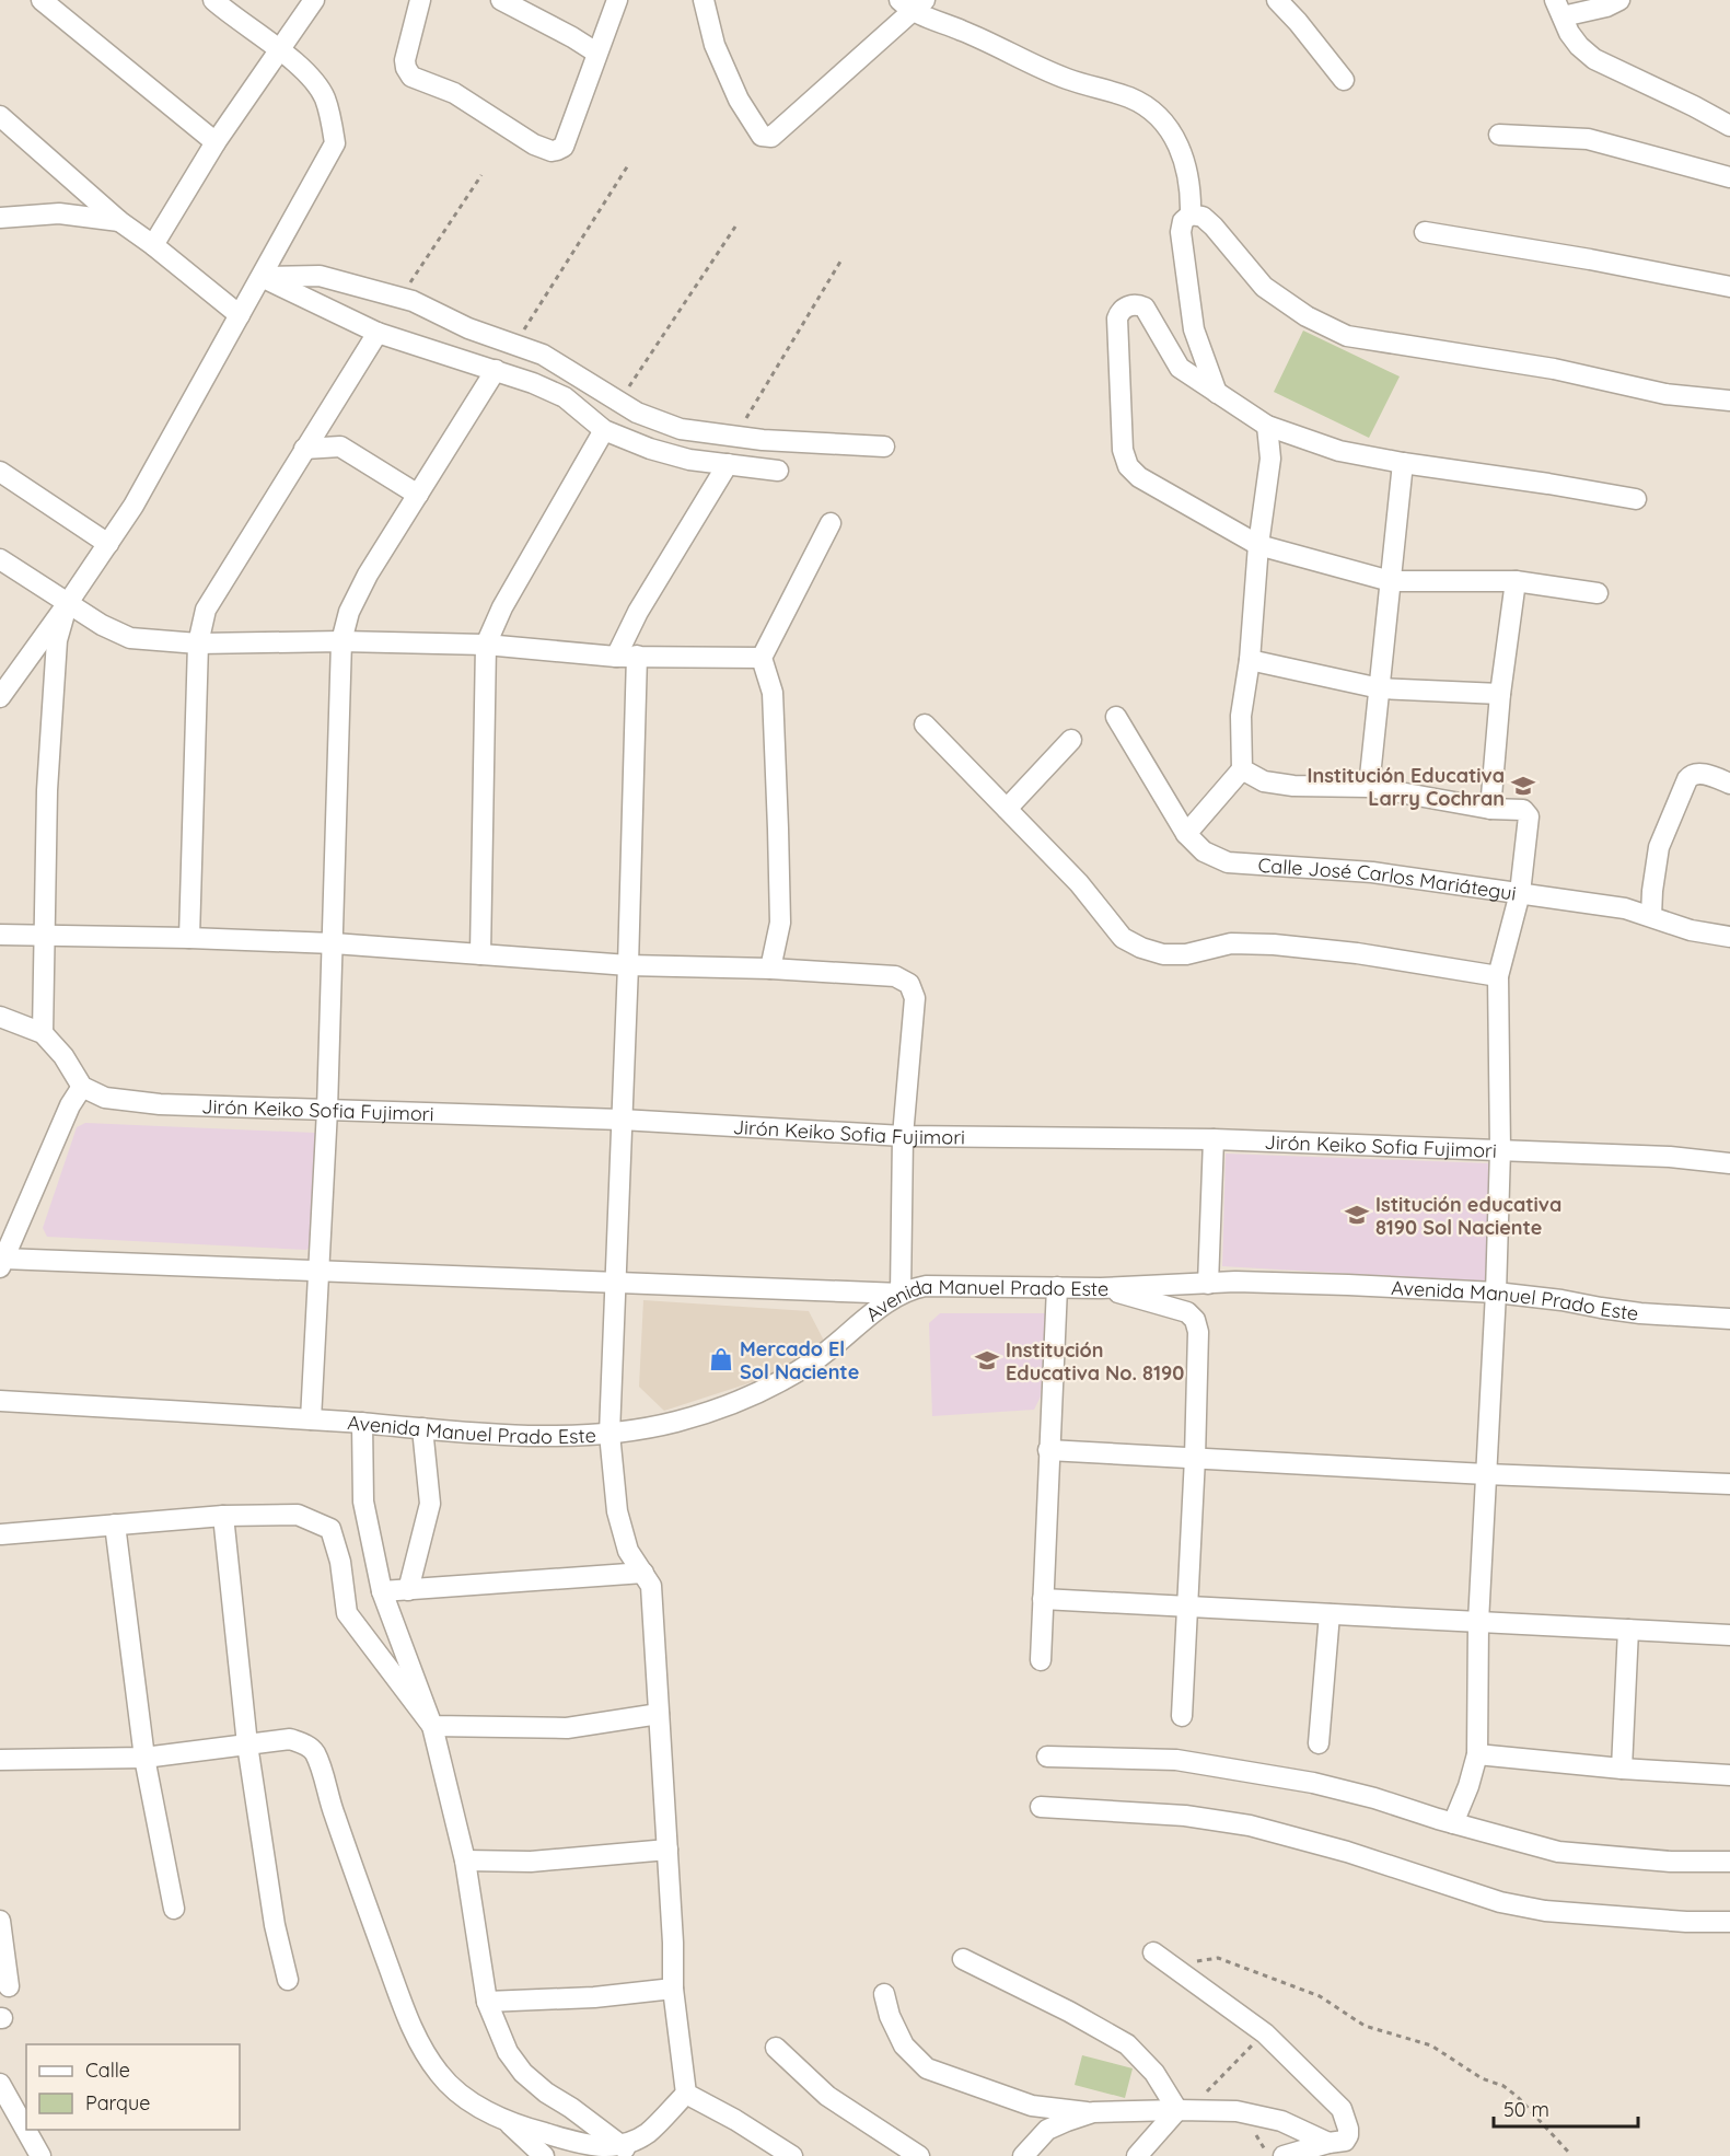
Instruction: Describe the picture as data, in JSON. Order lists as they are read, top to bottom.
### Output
{
  "streets": {
    "street": ["Calle José Carlos Mariátegui", "Jirón Keiko Sofia Fujimori", "Avenida Manuel Prado Este"]
  },
  "places": {
    "school or university": ["Institución Educativa Larry Cochran", "Istitución educativa 8190 Sol Naciente", "Institución Educativa No. 8190"],
    "shop": ["Mercado El Sol Naciente"]
  },
  "legend": ["Calle", "Parque"],
  "scale_bar": "50 m"
}
